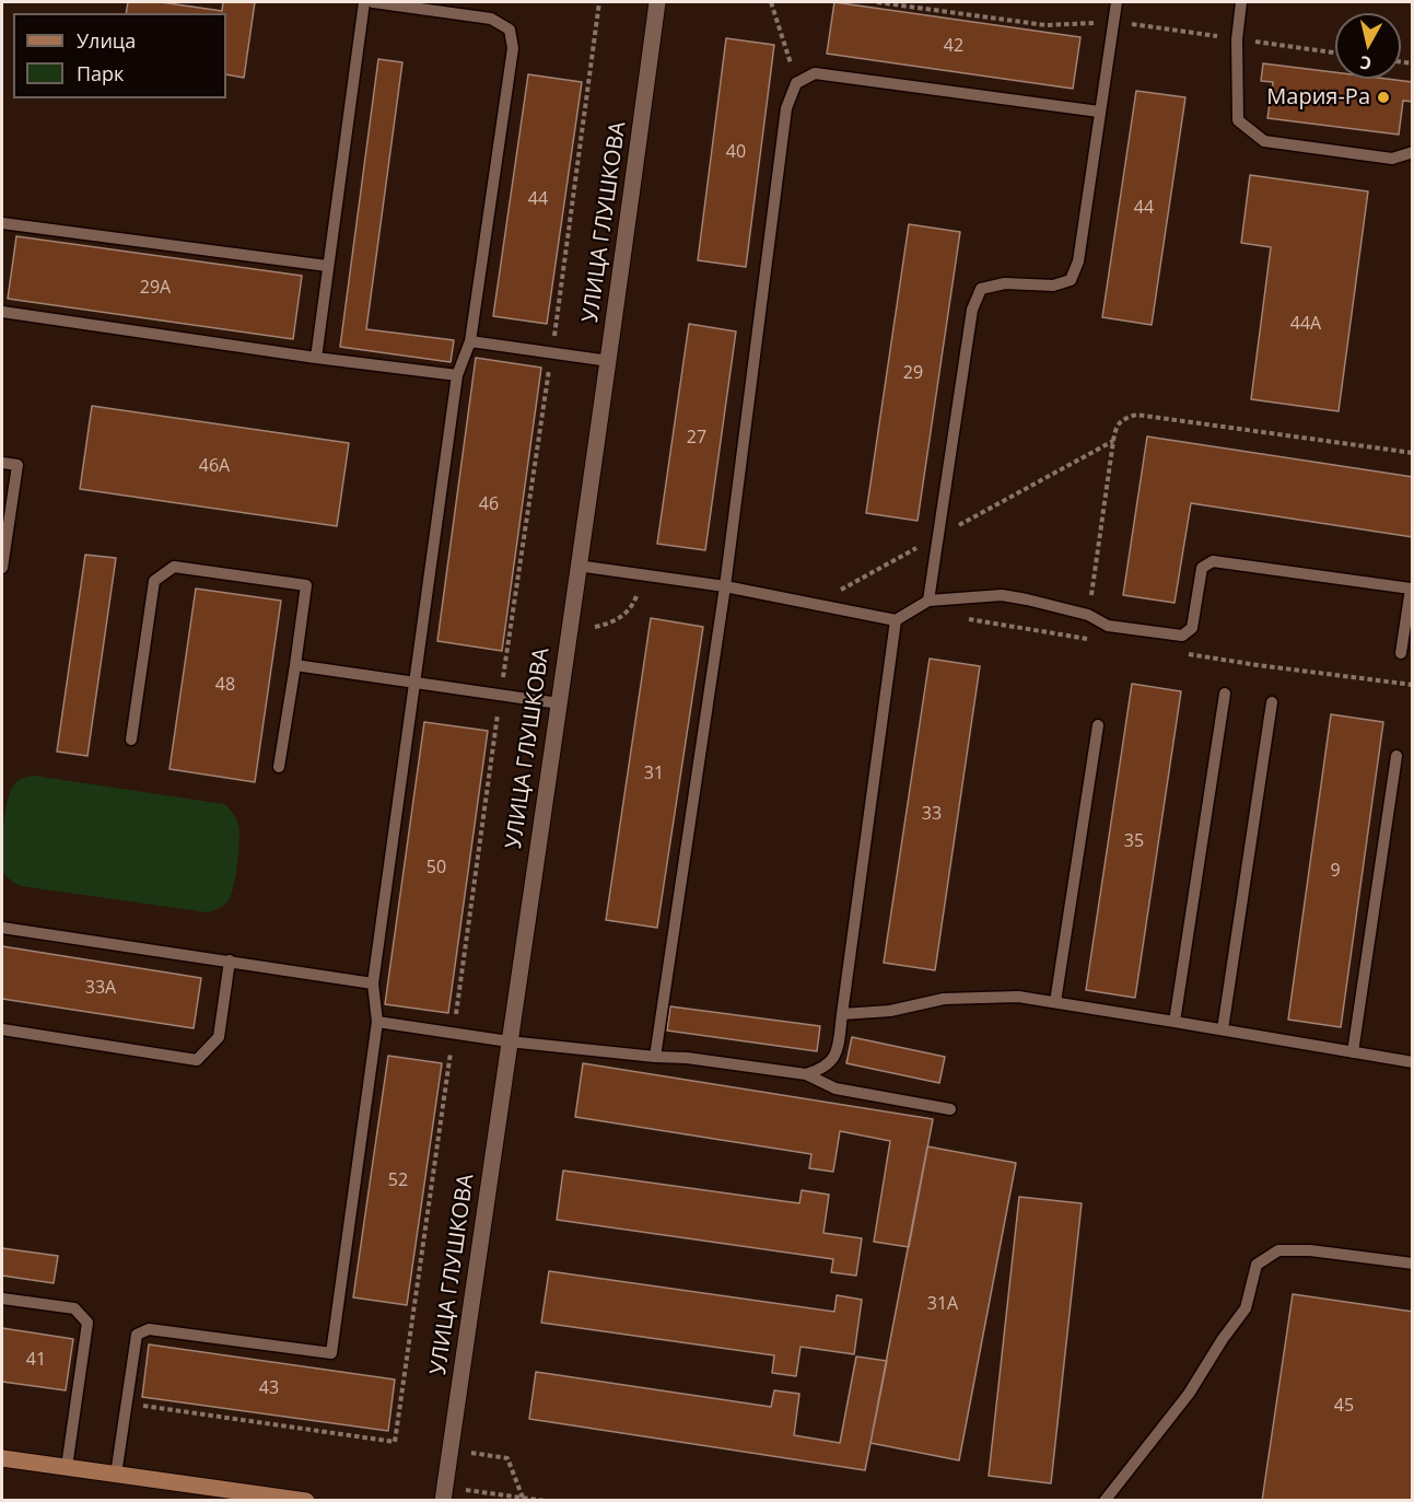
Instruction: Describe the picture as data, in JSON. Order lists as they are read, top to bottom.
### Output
{
  "streets": {
    "street": ["УЛИЦА ГЛУШКОВА"]
  },
  "places": ["Мария-Ра"],
  "house_numbers": [
    "42",
    "40",
    "44",
    "44",
    "29А",
    "44А",
    "29",
    "27",
    "46А",
    "46",
    "48",
    "31",
    "33",
    "35",
    "50",
    "9",
    "33А",
    "52",
    "31А",
    "41",
    "43",
    "45"
  ],
  "legend": ["Улица", "Парк"],
  "north": "bottom"
}
